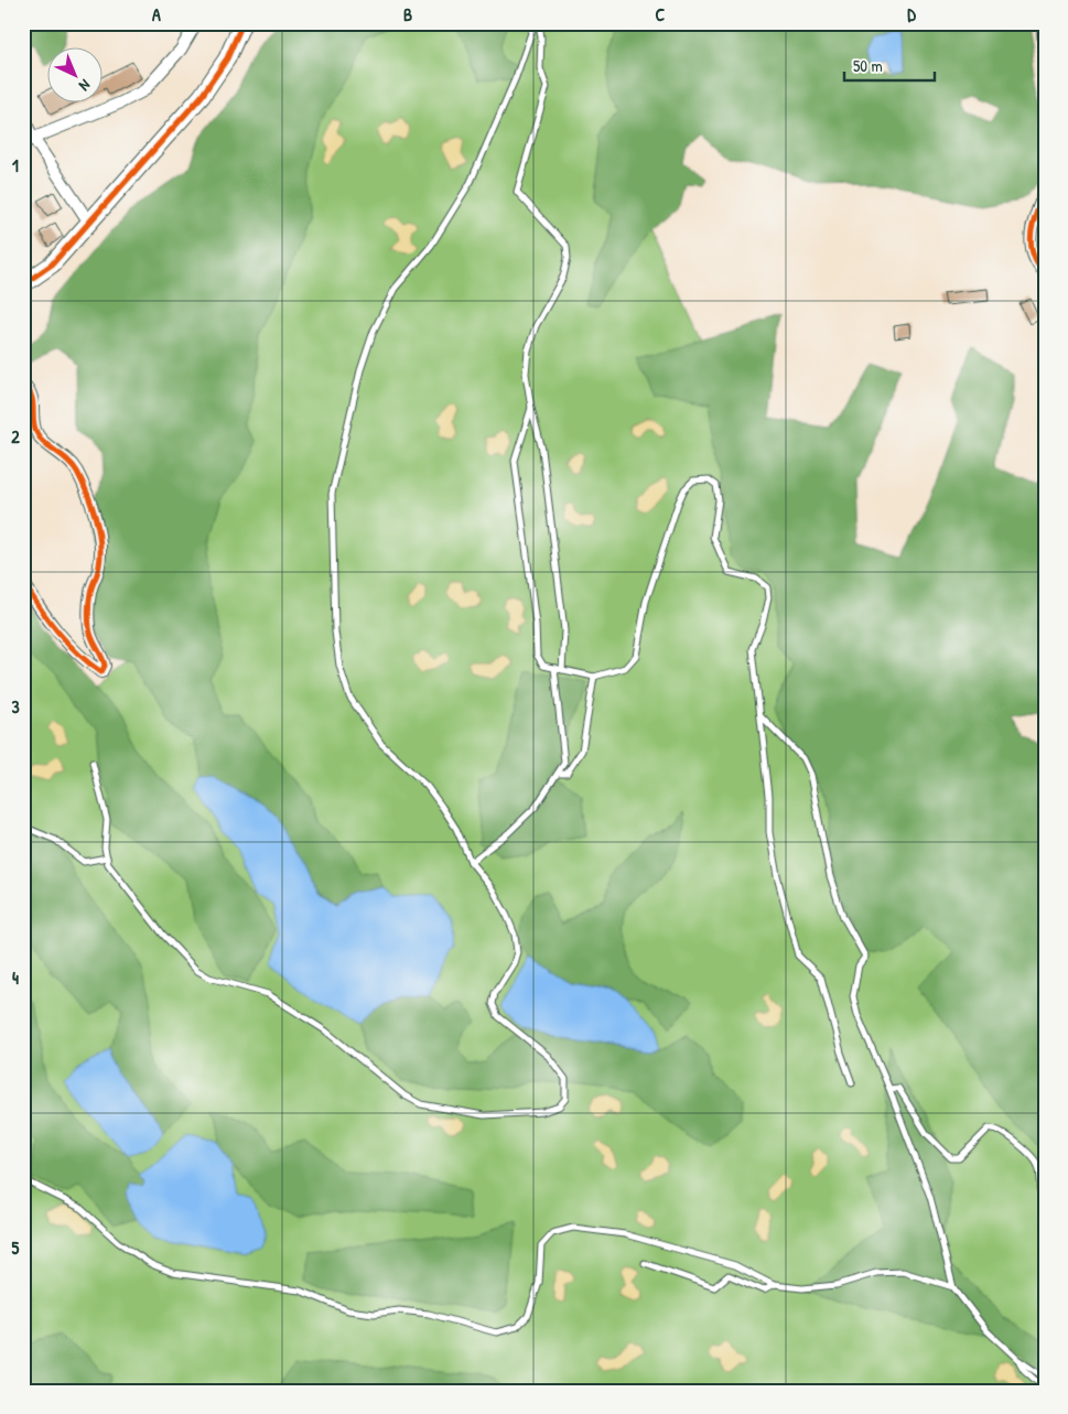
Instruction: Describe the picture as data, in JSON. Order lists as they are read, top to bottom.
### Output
{
  "scale_bar": "50 m",
  "north": "bottom right",
  "grid": {
    "columns": [
      "A",
      "B",
      "C",
      "D"
    ],
    "rows": [
      "1",
      "2",
      "3",
      "4",
      "5"
    ]
  }
}
